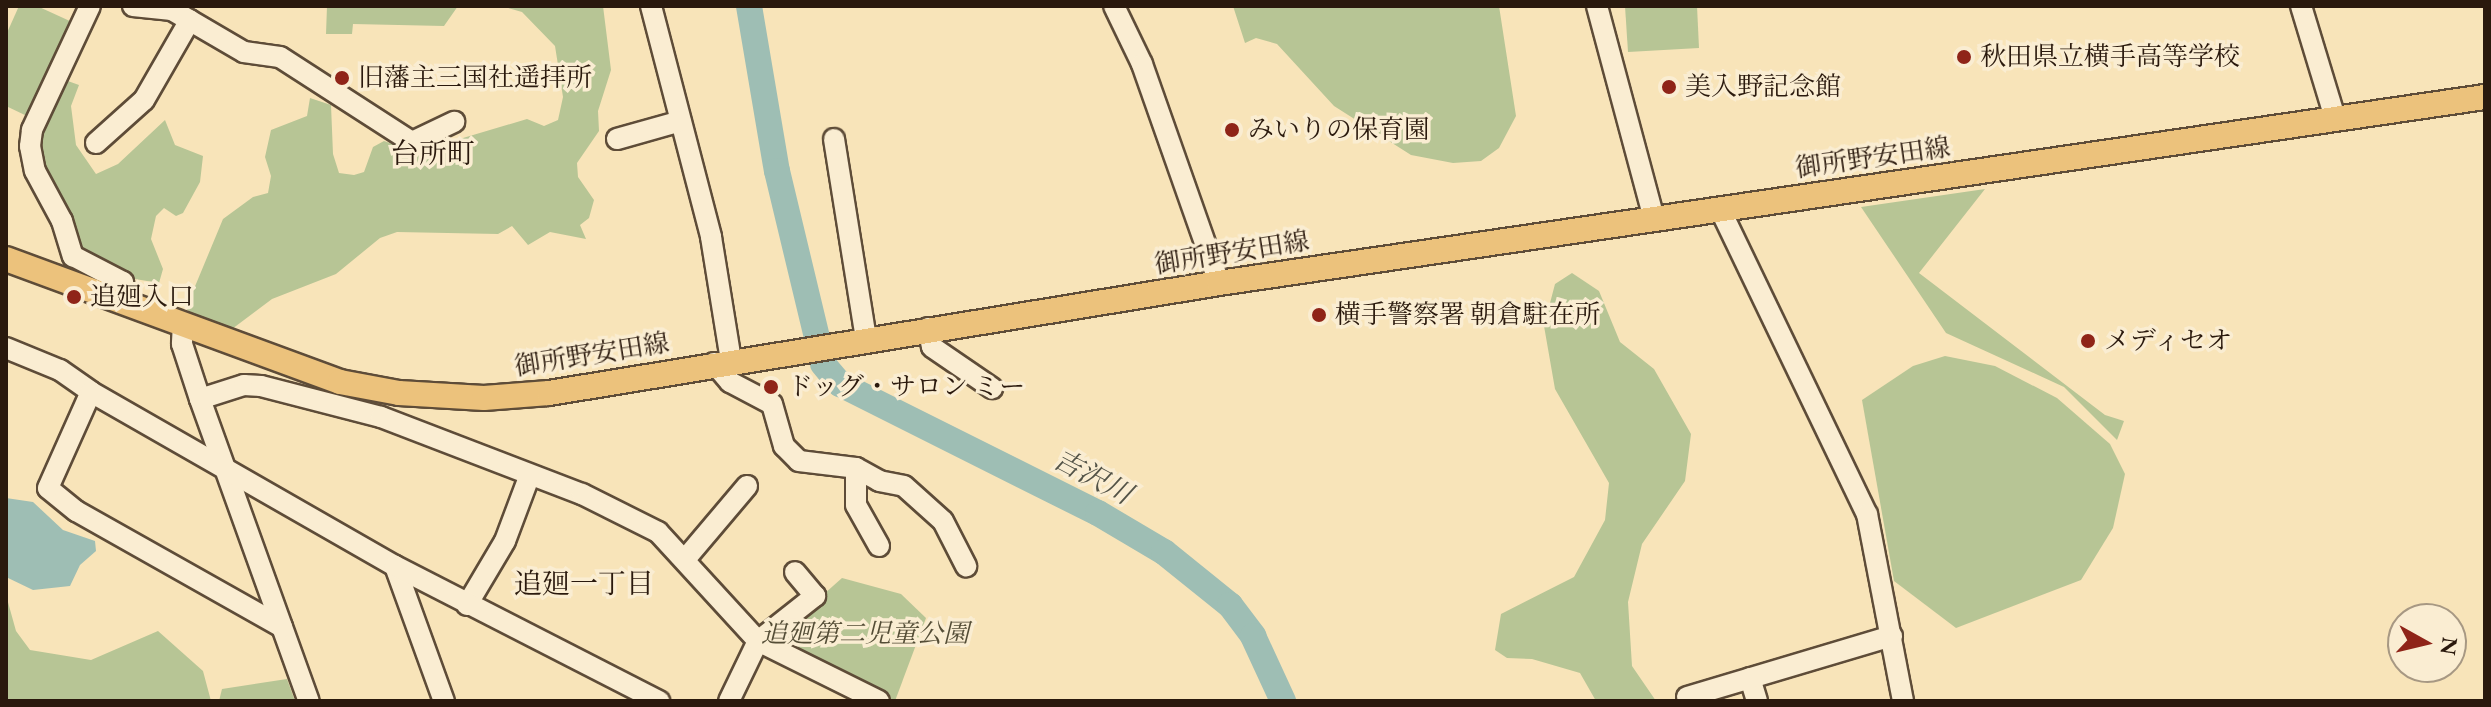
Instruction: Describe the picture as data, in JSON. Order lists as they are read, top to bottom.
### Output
{
  "streets": {
    "main road": ["御所野安田線"]
  },
  "districts": ["台所町", "追廻一丁目"],
  "water": ["吉沢川"],
  "parks": ["追廻第二児童公園"],
  "places": [
    "秋田県立横手高等学校",
    "旧藩主三国社遥拝所",
    "美入野記念館",
    "みいりの保育園",
    "追廻入口",
    "横手警察署 朝倉駐在所",
    "メディセオ",
    "ドッグ・サロン ミー"
  ],
  "north": "right"
}
